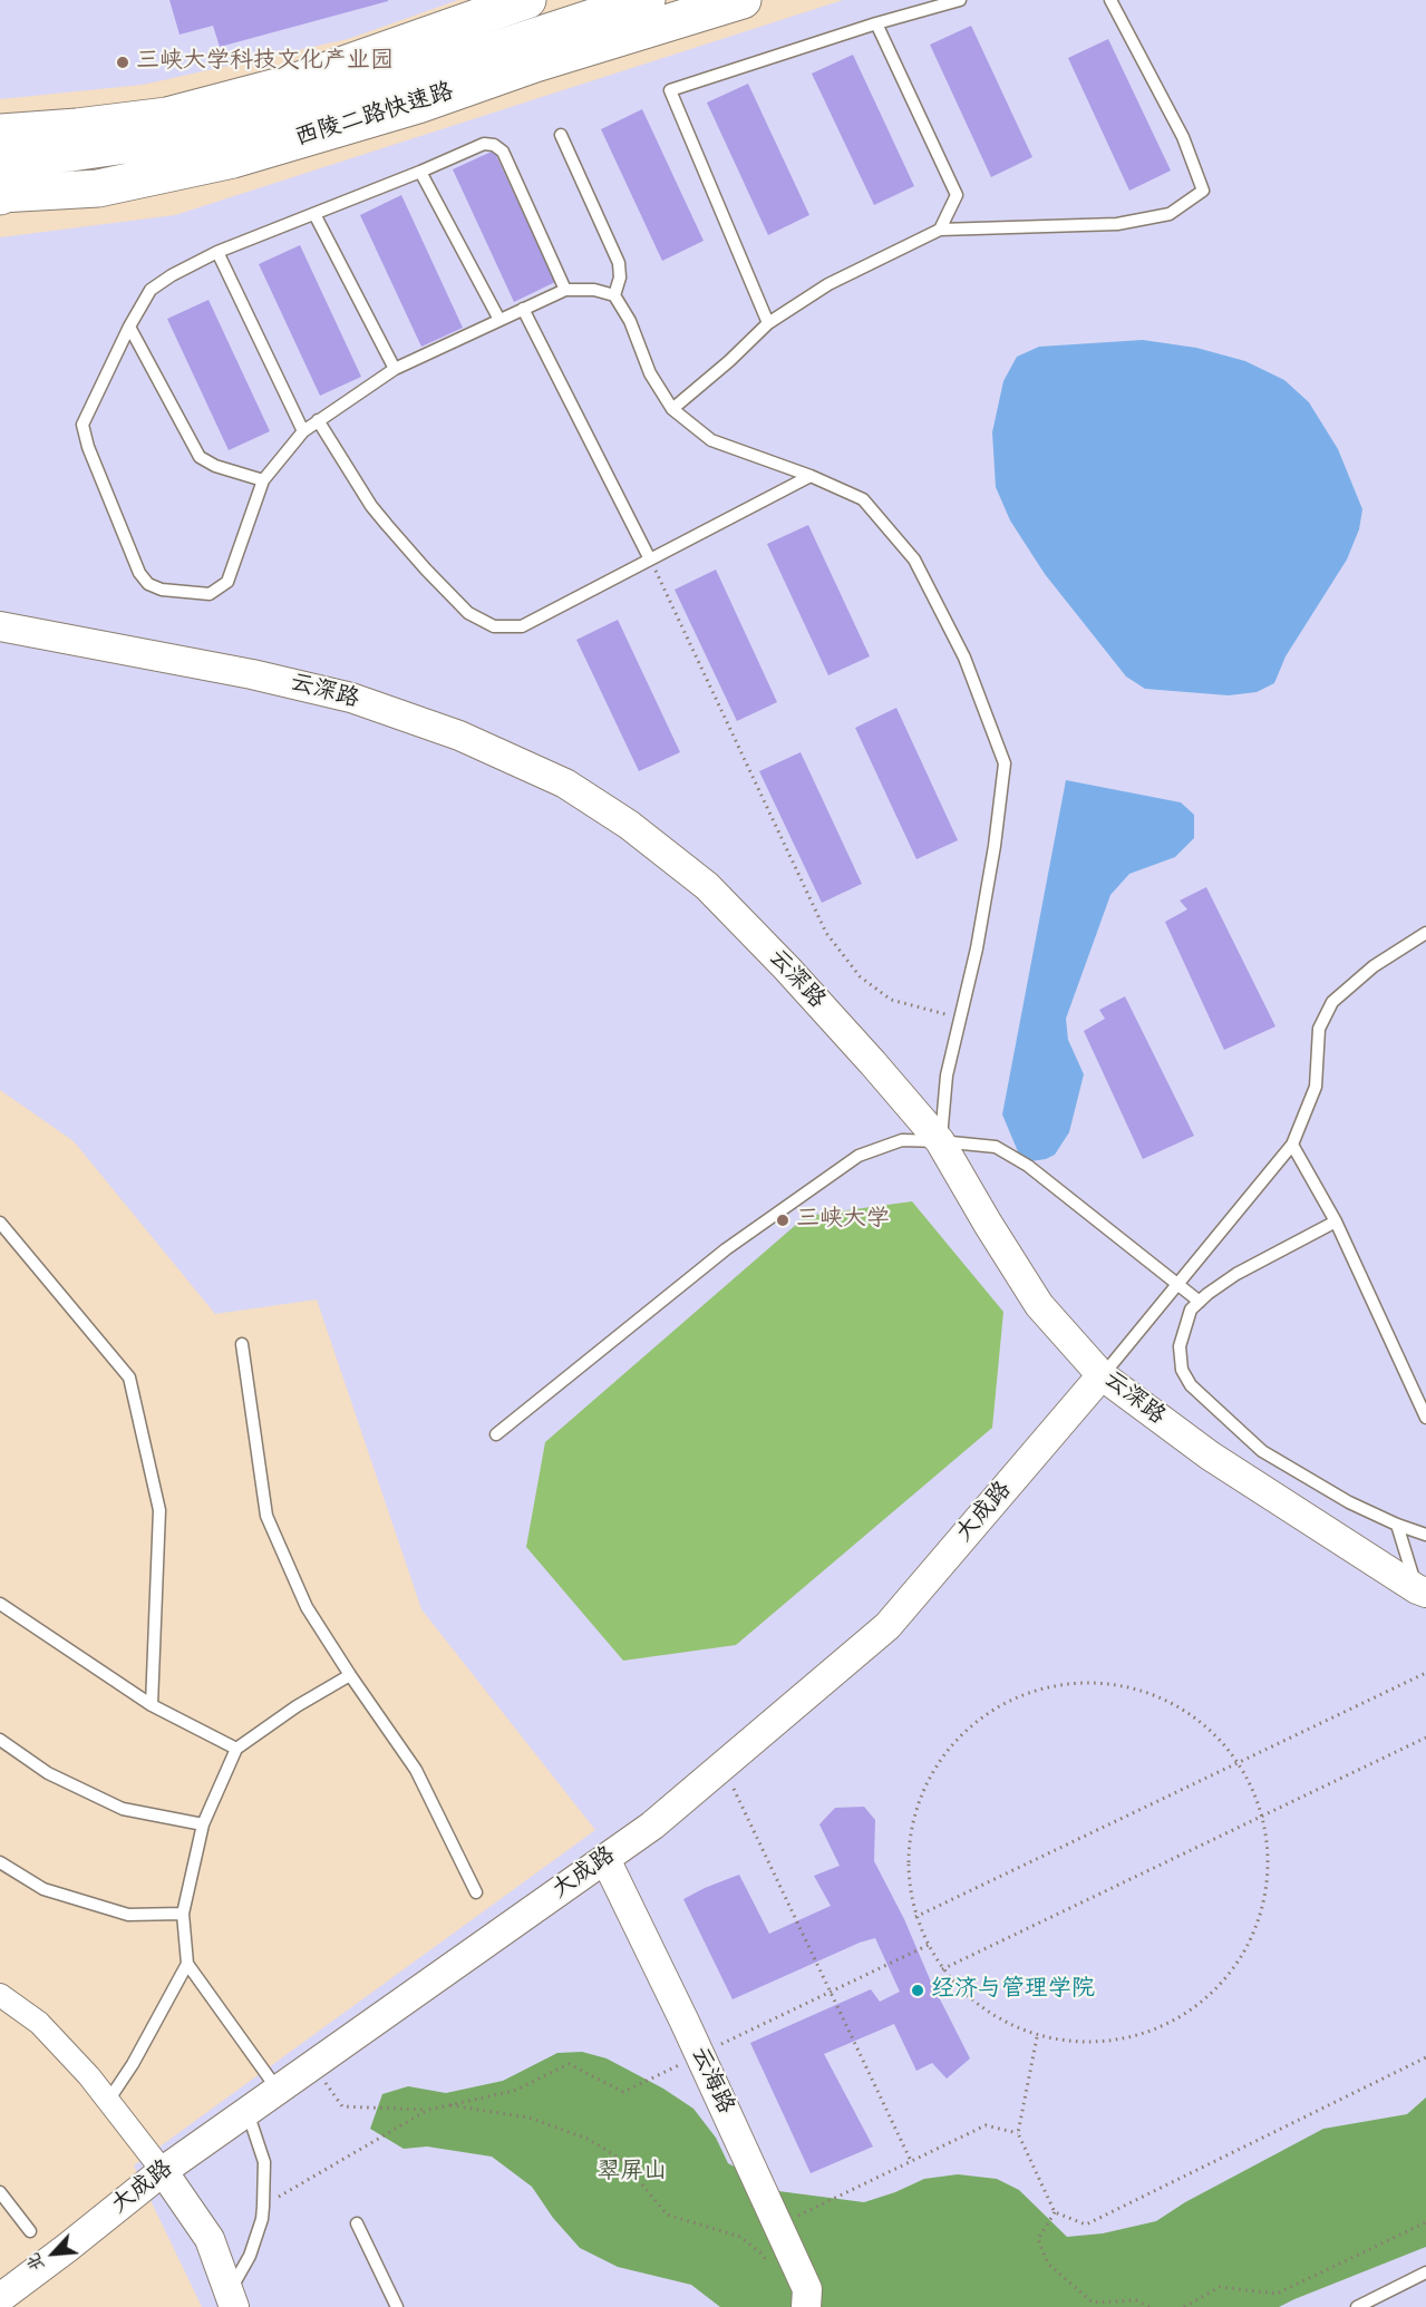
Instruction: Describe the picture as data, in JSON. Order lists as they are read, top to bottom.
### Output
{
  "streets": {
    "highway": ["西陵二路快速路"],
    "street": ["云深路", "大成路", "云海路"]
  },
  "crossings": [
    ["云深路", "大成路"],
    ["大成路", "云海路"]
  ],
  "parks": ["翠屏山"],
  "places": ["三峡大学科技文化产业园", "三峡大学", "经济与管理学院"],
  "north": "bottom left"
}
